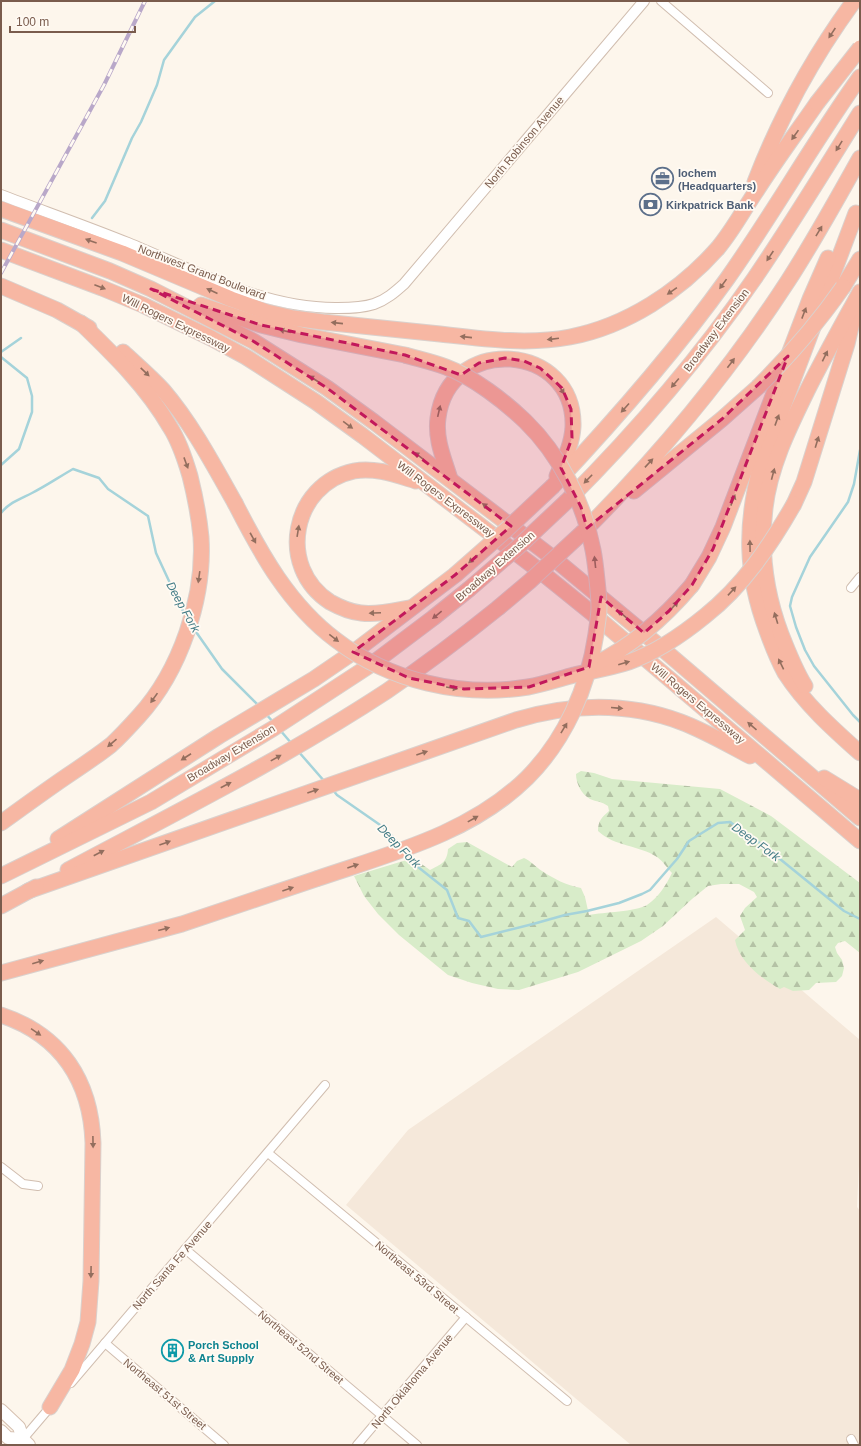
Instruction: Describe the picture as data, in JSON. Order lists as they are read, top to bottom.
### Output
{
  "streets": {
    "highway": ["Will Rogers Expressway", "Broadway Extension"],
    "street": [
      "North Robinson Avenue",
      "Northwest Grand Boulevard",
      "North Santa Fe Avenue",
      "Northeast 53rd Street",
      "Northeast 52nd Street",
      "North Oklahoma Avenue",
      "Northeast 51st Street"
    ]
  },
  "crossings": [
    ["North Robinson Avenue", "Northwest Grand Boulevard"],
    ["North Santa Fe Avenue", "Northeast 53rd Street"],
    ["North Santa Fe Avenue", "Northeast 52nd Street"],
    ["North Santa Fe Avenue", "Northeast 51st Street"],
    ["Northeast 53rd Street", "North Oklahoma Avenue"],
    ["Northeast 52nd Street", "North Oklahoma Avenue"]
  ],
  "water": ["Deep Fork"],
  "places": {
    "office": ["Iochem (Headquarters)"],
    "bank": ["Kirkpatrick Bank"],
    "building": ["Porch School & Art Supply"]
  },
  "scale_bar": "100 m"
}
